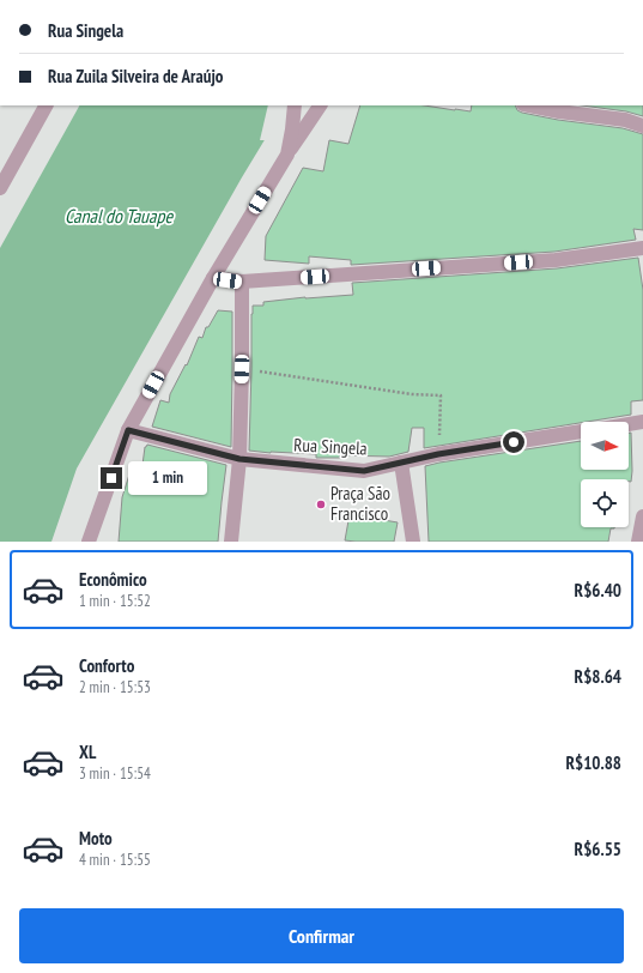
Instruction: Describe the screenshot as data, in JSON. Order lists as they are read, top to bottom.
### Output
{
  "streets": {
    "street": ["Rua Singela"]
  },
  "water": ["Canal do Tauape"],
  "places": ["Praça São Francisco"],
  "north": "right",
  "page": {
    "banner": ["Rua Singela", "Rua Zuila Silveira de Araújo"],
    "bubble": "1 min",
    "list": [
      {
        "name": "Econômico",
        "note": "1 min · 15:52",
        "value": "R$6.40"
      },
      {
        "name": "Conforto",
        "note": "2 min · 15:53",
        "value": "R$8.64"
      },
      {
        "name": "XL",
        "note": "3 min · 15:54",
        "value": "R$10.88"
      },
      {
        "name": "Moto",
        "note": "4 min · 15:55",
        "value": "R$6.55"
      }
    ],
    "buttons": "Confirmar"
  }
}
